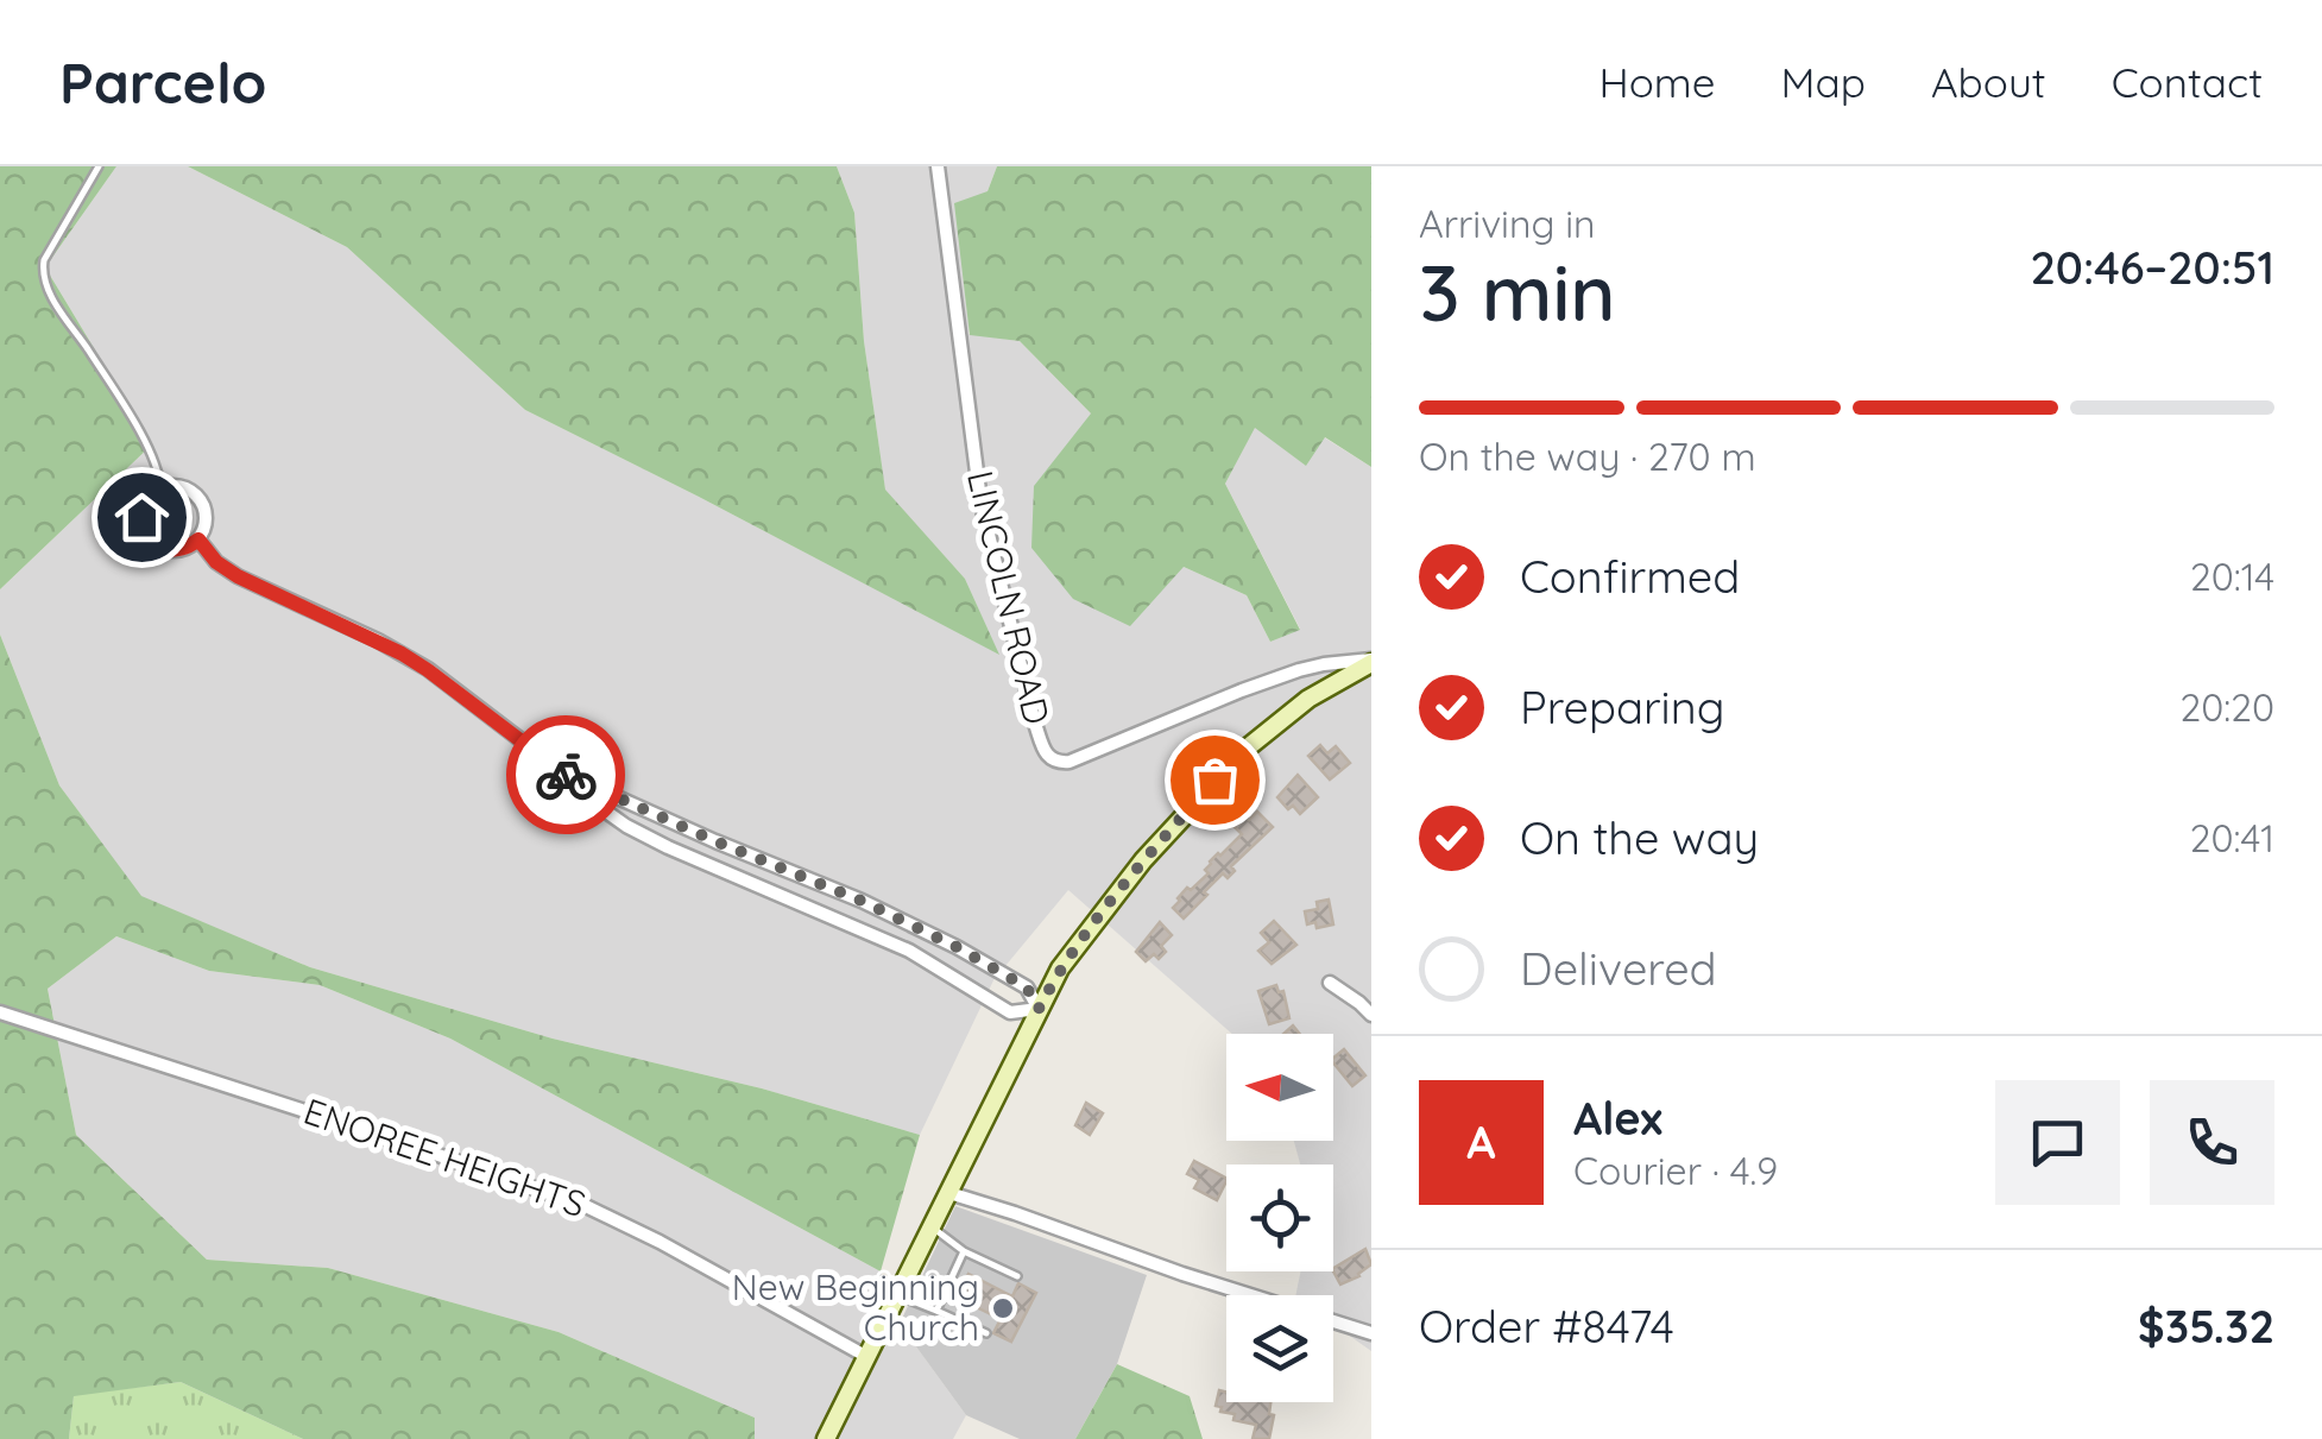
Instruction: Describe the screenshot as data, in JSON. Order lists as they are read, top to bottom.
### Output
{
  "streets": {
    "street": ["LINCOLN ROAD", "ENOREE HEIGHTS"]
  },
  "places": ["New Beginning Church"],
  "north": "left",
  "page": {
    "header": "Parcelo",
    "nav": [
      "Home",
      "Map",
      "About",
      "Contact"
    ],
    "heading": ["3 min", "Arriving in", "20:46–20:51"],
    "panel": [
      "Alex",
      "Courier · 4.9",
      "Order #8474",
      "$35.32"
    ],
    "bar": "On the way · 270 m",
    "list": [
      ["Confirmed", "20:14"],
      ["Preparing", "20:20"],
      ["On the way", "20:41"],
      "Delivered"
    ],
    "round": "A"
  }
}
